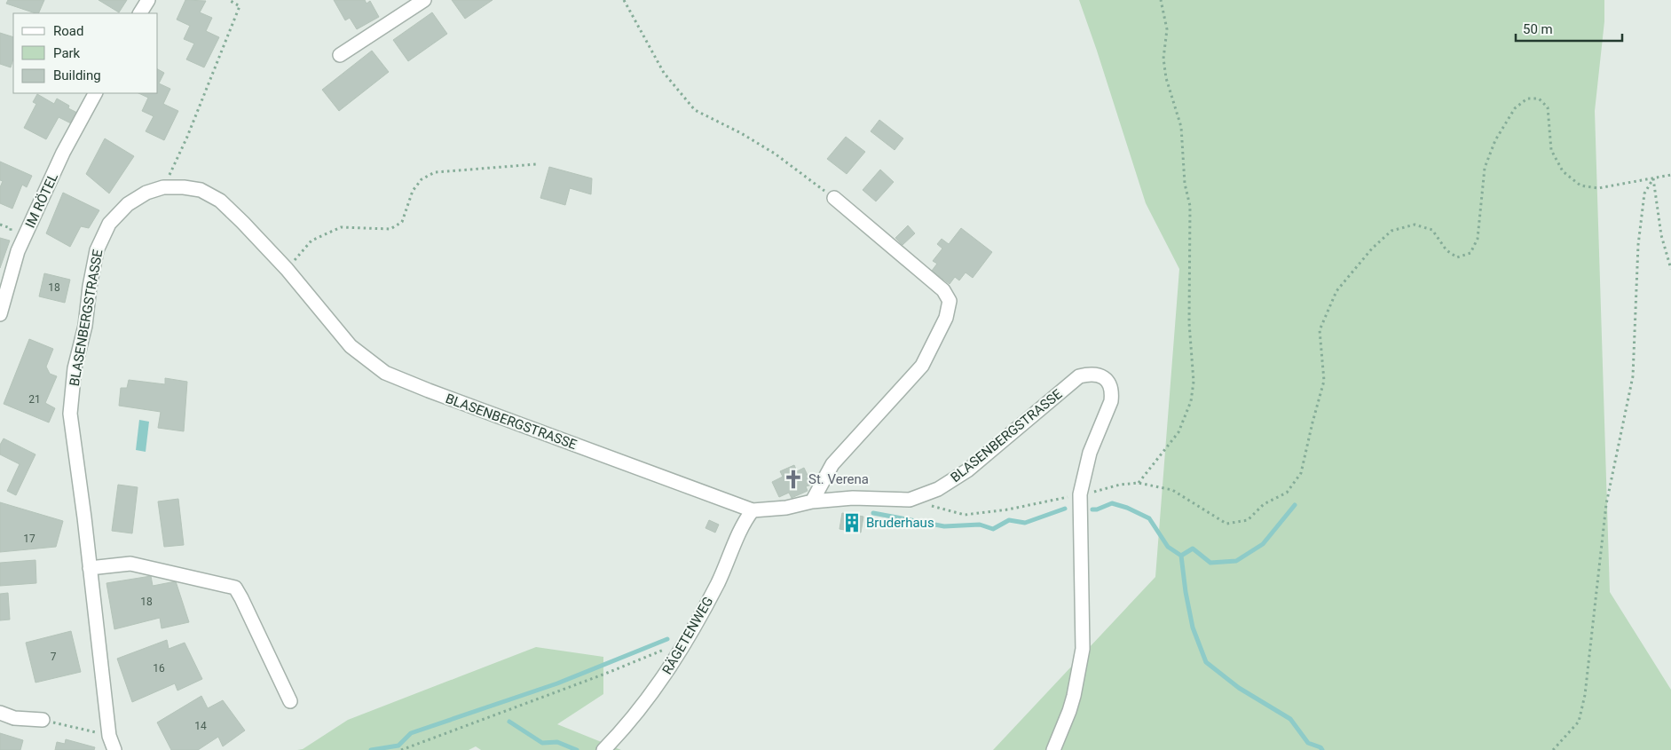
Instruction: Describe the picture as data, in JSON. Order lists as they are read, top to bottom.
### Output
{
  "streets": {
    "street": ["IM RÖTEL", "BLASENBERGSTRASSE", "RÄGETENWEG"]
  },
  "crossings": [
    ["BLASENBERGSTRASSE", "RÄGETENWEG"]
  ],
  "places": {
    "church": ["St. Verena"],
    "building": ["Bruderhaus"]
  },
  "house_numbers": [
    "18",
    "21",
    "17",
    "18",
    "7",
    "16",
    "14"
  ],
  "legend": ["Road", "Park", "Building"],
  "scale_bar": "50 m"
}
